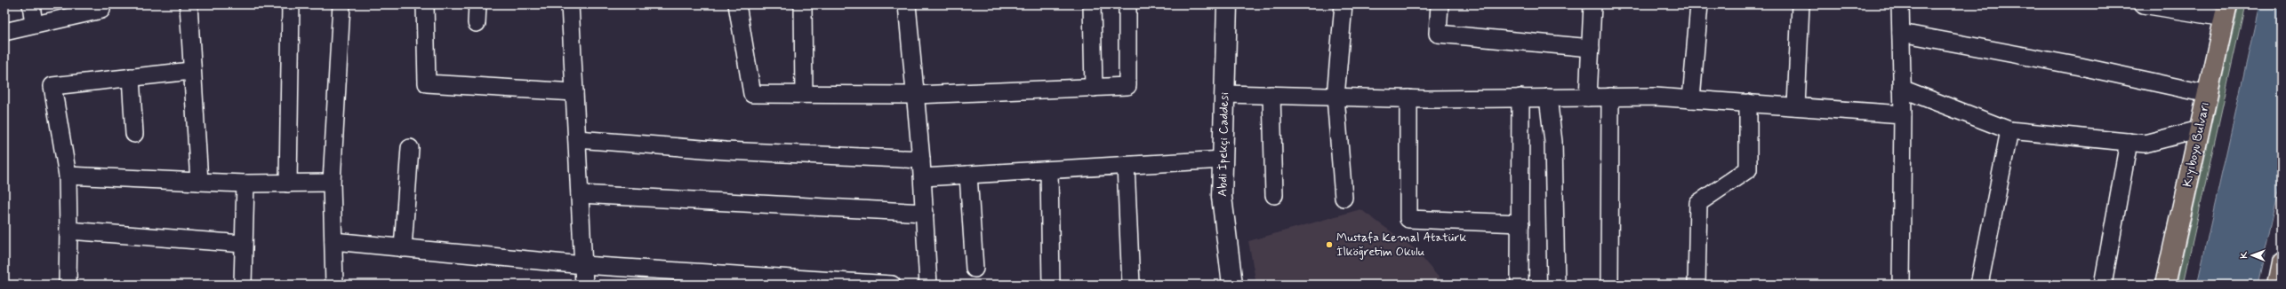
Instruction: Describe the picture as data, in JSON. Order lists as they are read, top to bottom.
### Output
{
  "streets": {
    "main road": ["Abdi İpekçi Caddesi", "Kıyıboyu Bulvarı"]
  },
  "places": ["Mustafa Kemal Atatürk İlköğretim Okulu"],
  "north": "left"
}
